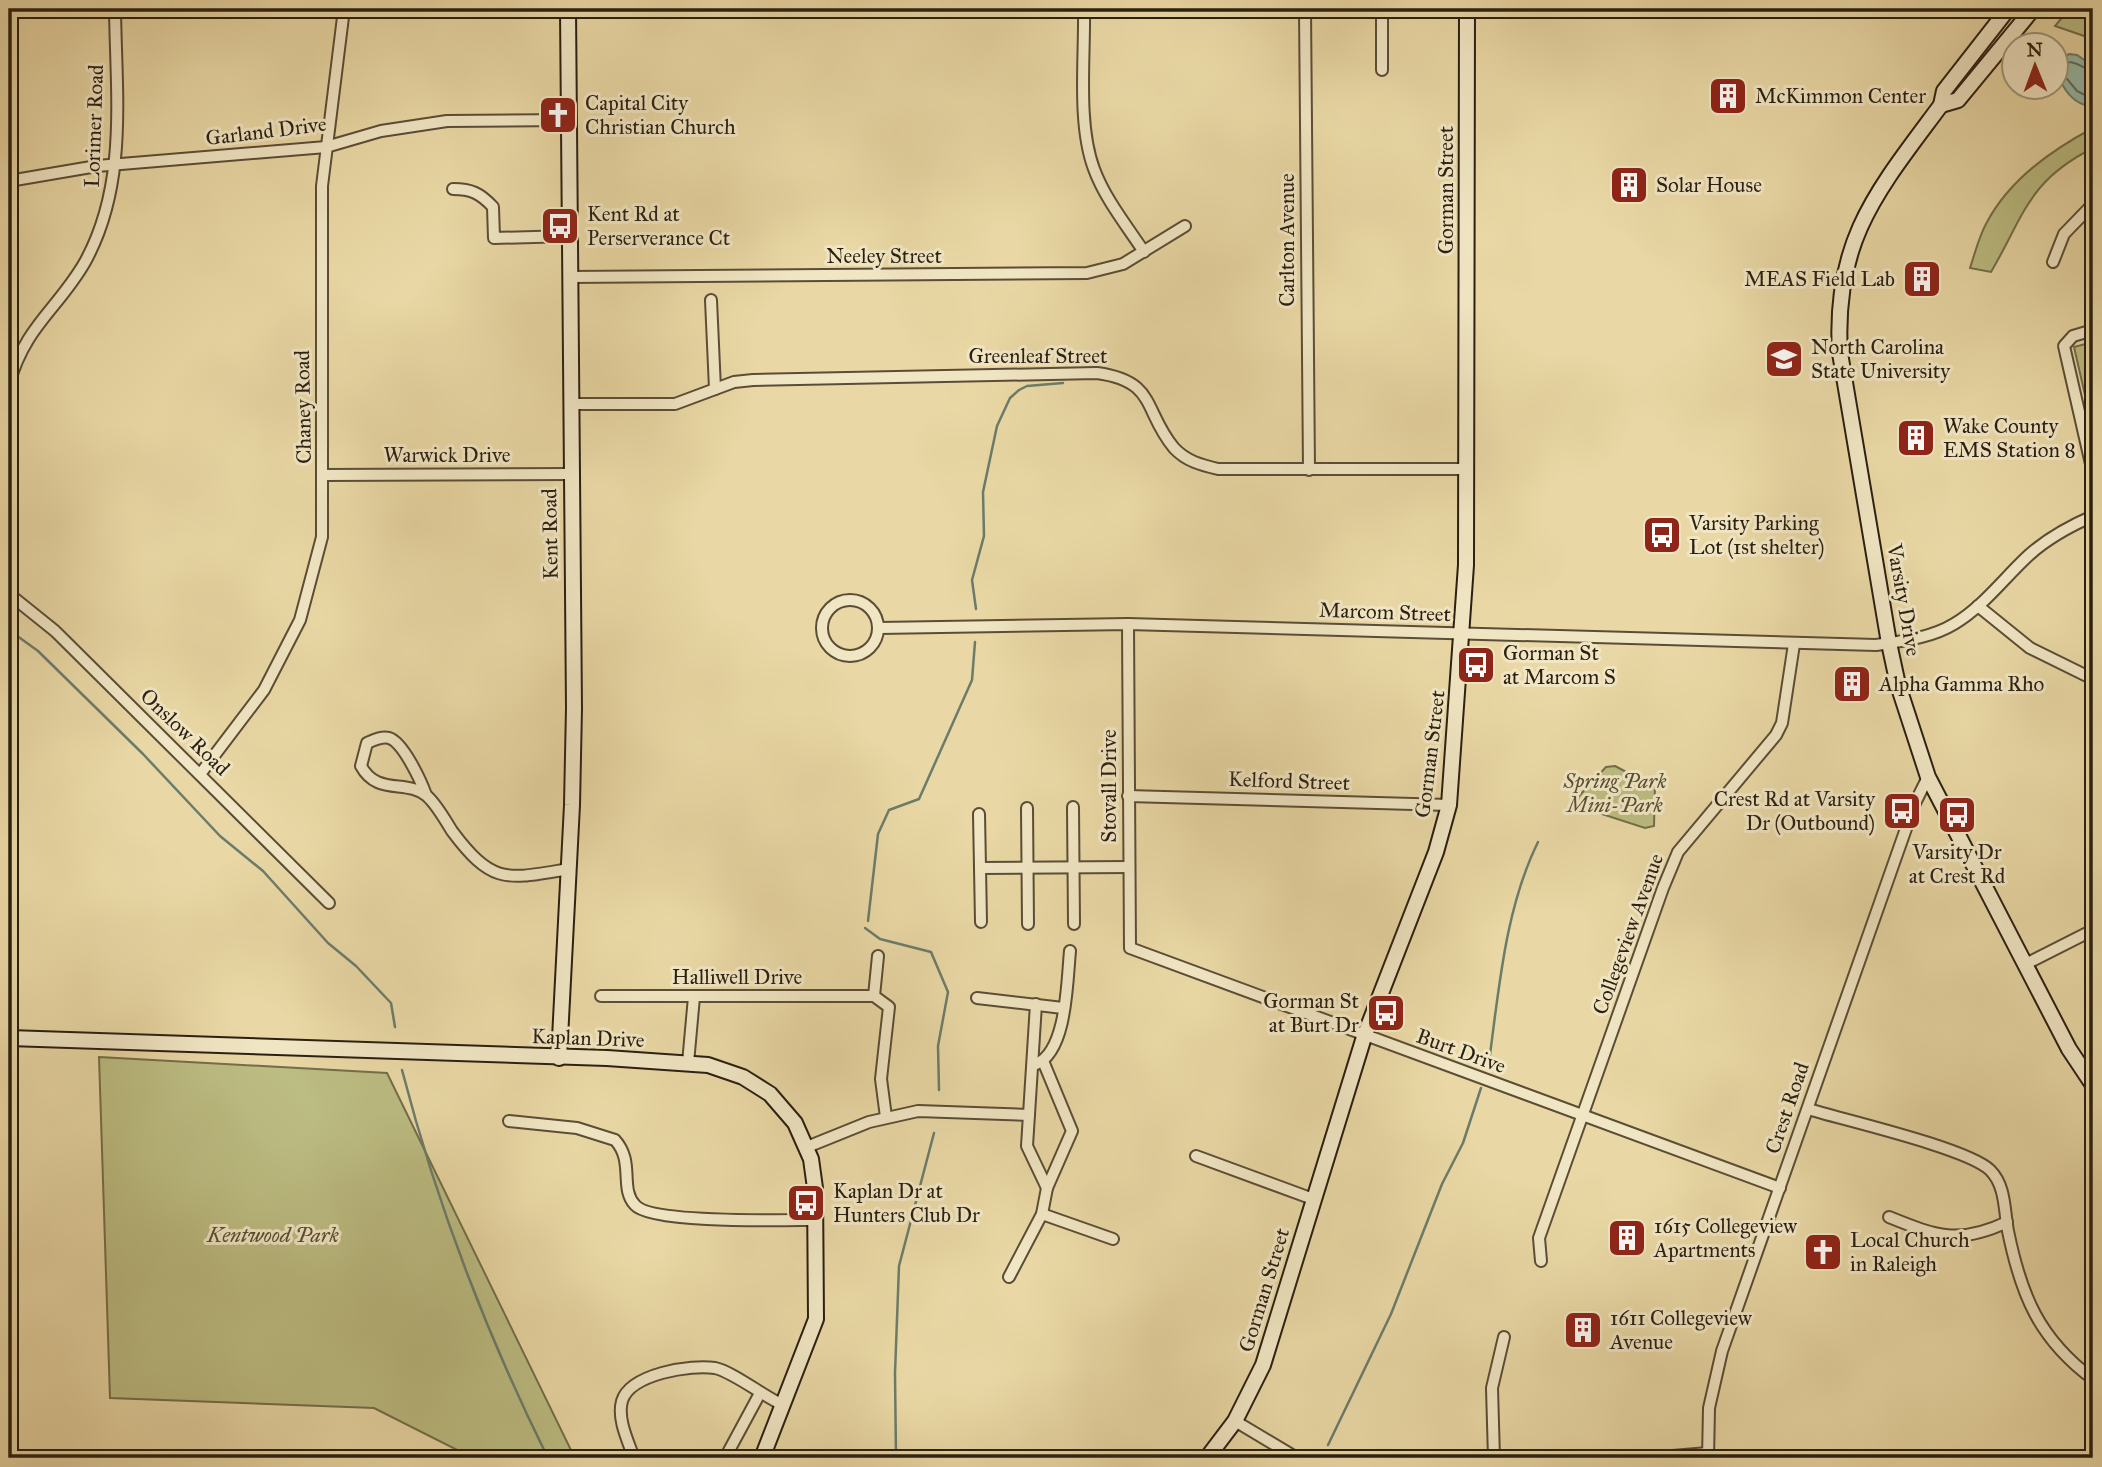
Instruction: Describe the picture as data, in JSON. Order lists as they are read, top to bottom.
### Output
{
  "streets": {
    "street": [
      "Lorimer Road",
      "Garland Drive",
      "Gorman Street",
      "Carlton Avenue",
      "Neeley Street",
      "Greenleaf Street",
      "Chaney Road",
      "Warwick Drive",
      "Kent Road",
      "Varsity Drive",
      "Marcom Street",
      "Onslow Road",
      "Kelford Street",
      "Stovall Drive",
      "Collegeview Avenue",
      "Halliwell Drive",
      "Kaplan Drive",
      "Burt Drive",
      "Crest Road"
    ]
  },
  "crossings": [
    ["Lorimer Road", "Garland Drive"],
    ["Garland Drive", "Chaney Road"],
    ["Garland Drive", "Kent Road"],
    ["Gorman Street", "Greenleaf Street"],
    ["Gorman Street", "Marcom Street"],
    ["Gorman Street", "Kelford Street"],
    ["Gorman Street", "Burt Drive"],
    ["Carlton Avenue", "Greenleaf Street"],
    ["Neeley Street", "Kent Road"],
    ["Greenleaf Street", "Kent Road"],
    ["Chaney Road", "Warwick Drive"],
    ["Chaney Road", "Onslow Road"],
    ["Warwick Drive", "Kent Road"],
    ["Kent Road", "Kaplan Drive"],
    ["Varsity Drive", "Marcom Street"],
    ["Varsity Drive", "Crest Road"],
    ["Marcom Street", "Stovall Drive"],
    ["Marcom Street", "Collegeview Avenue"],
    ["Kelford Street", "Stovall Drive"],
    ["Stovall Drive", "Burt Drive"],
    ["Collegeview Avenue", "Burt Drive"],
    ["Burt Drive", "Crest Road"]
  ],
  "parks": ["Spring Park Mini-Park", "Kentwood Park"],
  "places": {
    "building": [
      "McKimmon Center",
      "Solar House",
      "MEAS Field Lab",
      "Wake County EMS Station 8",
      "Alpha Gamma Rho",
      "1615 Collegeview Apartments",
      "1611 Collegeview Avenue"
    ],
    "church": ["Capital City Christian Church", "Local Church in Raleigh"],
    "bus stop": [
      "Kent Rd at Perserverance Ct",
      "Varsity Parking Lot (1st shelter)",
      "Gorman St at Marcom S",
      "Crest Rd at Varsity Dr (Outbound)",
      "Varsity Dr at Crest Rd",
      "Gorman St at Burt Dr",
      "Kaplan Dr at Hunters Club Dr"
    ],
    "school or university": ["North Carolina State University"]
  },
  "north": "top"
}
